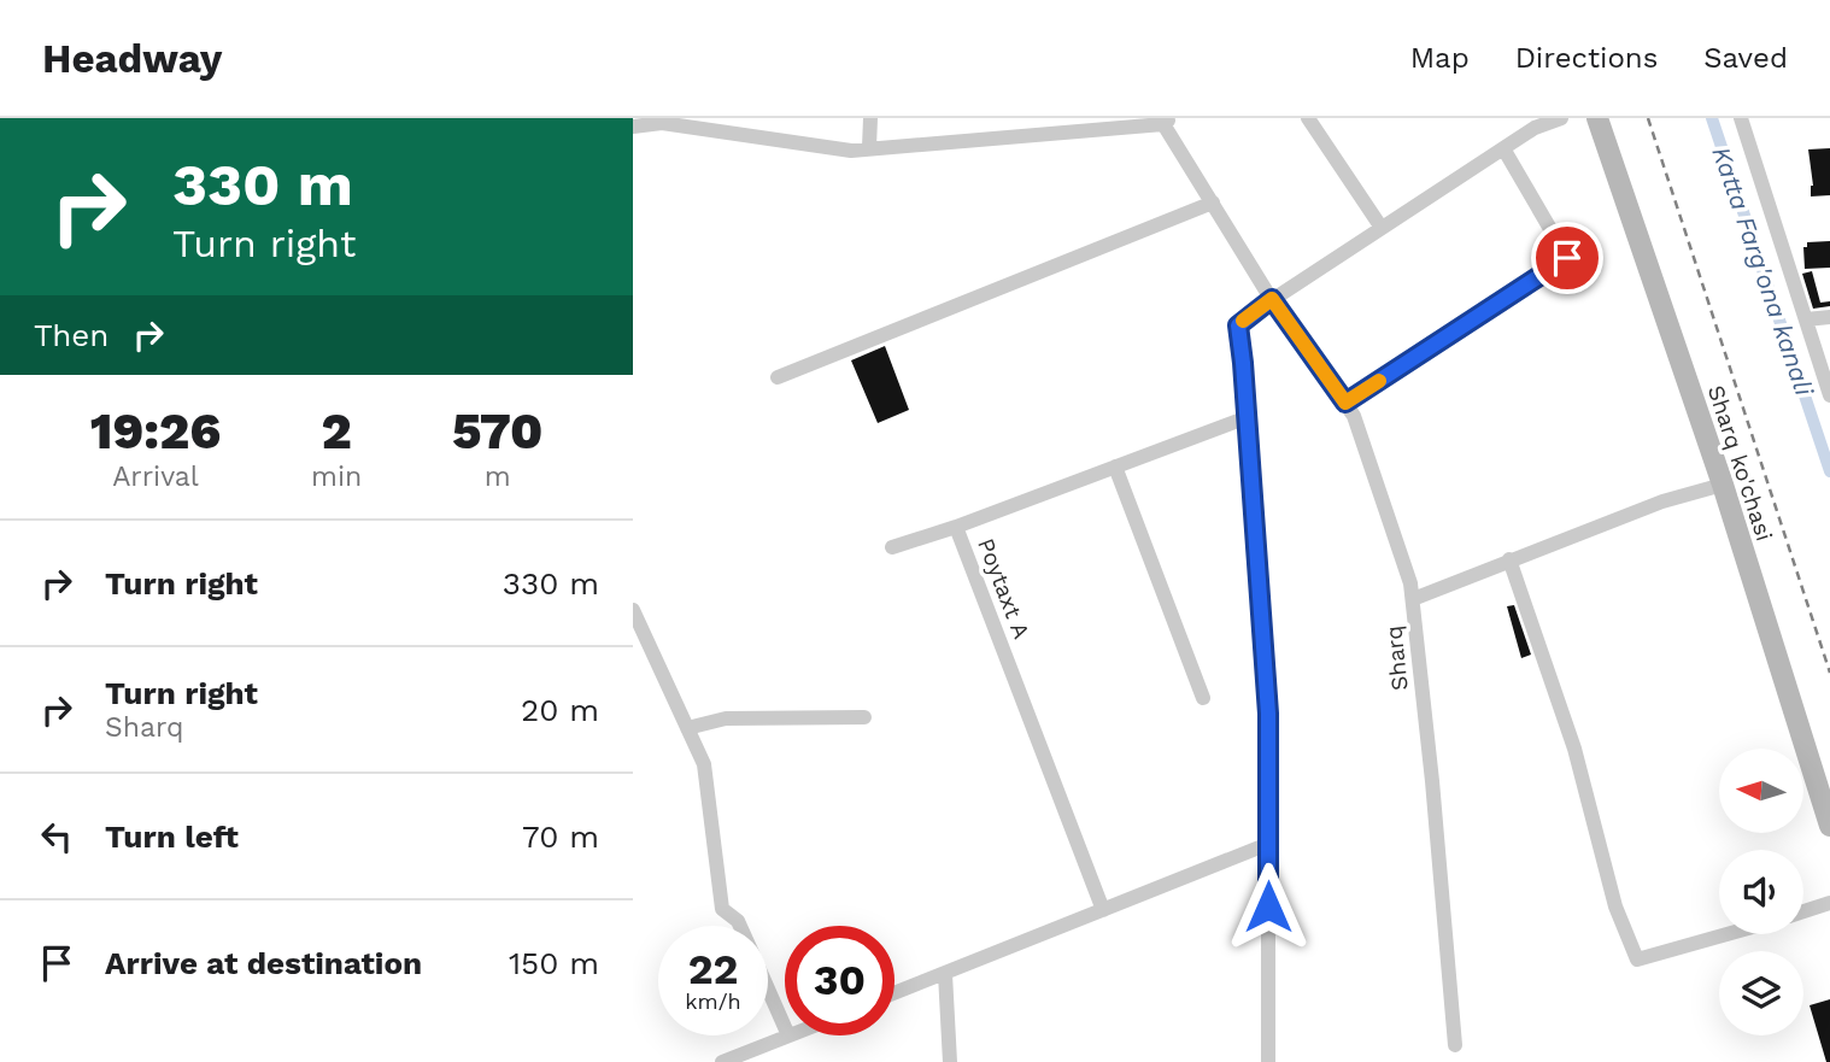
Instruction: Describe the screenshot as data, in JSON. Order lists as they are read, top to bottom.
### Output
{
  "streets": {
    "main road": ["Sharq ko'chasi"],
    "street": ["Poytaxt A", "Sharq"]
  },
  "water": ["Katta Farg'ona kanali"],
  "north": "left",
  "page": {
    "header": "Headway",
    "nav": ["Map", "Directions", "Saved"],
    "turn": ["330 m", "Turn right"],
    "then": "Then",
    "eta": [
      "19:26",
      "Arrival",
      "2",
      "min",
      "570",
      "m"
    ],
    "list": [
      {
        "name": "Turn right",
        "value": "330 m"
      },
      {
        "name": "Turn right",
        "note": "Sharq",
        "value": "20 m"
      },
      {
        "name": "Turn left",
        "value": "70 m"
      },
      {
        "name": "Arrive at destination",
        "value": "150 m"
      }
    ],
    "speed": "22 km/h",
    "limit": "30"
  }
}
